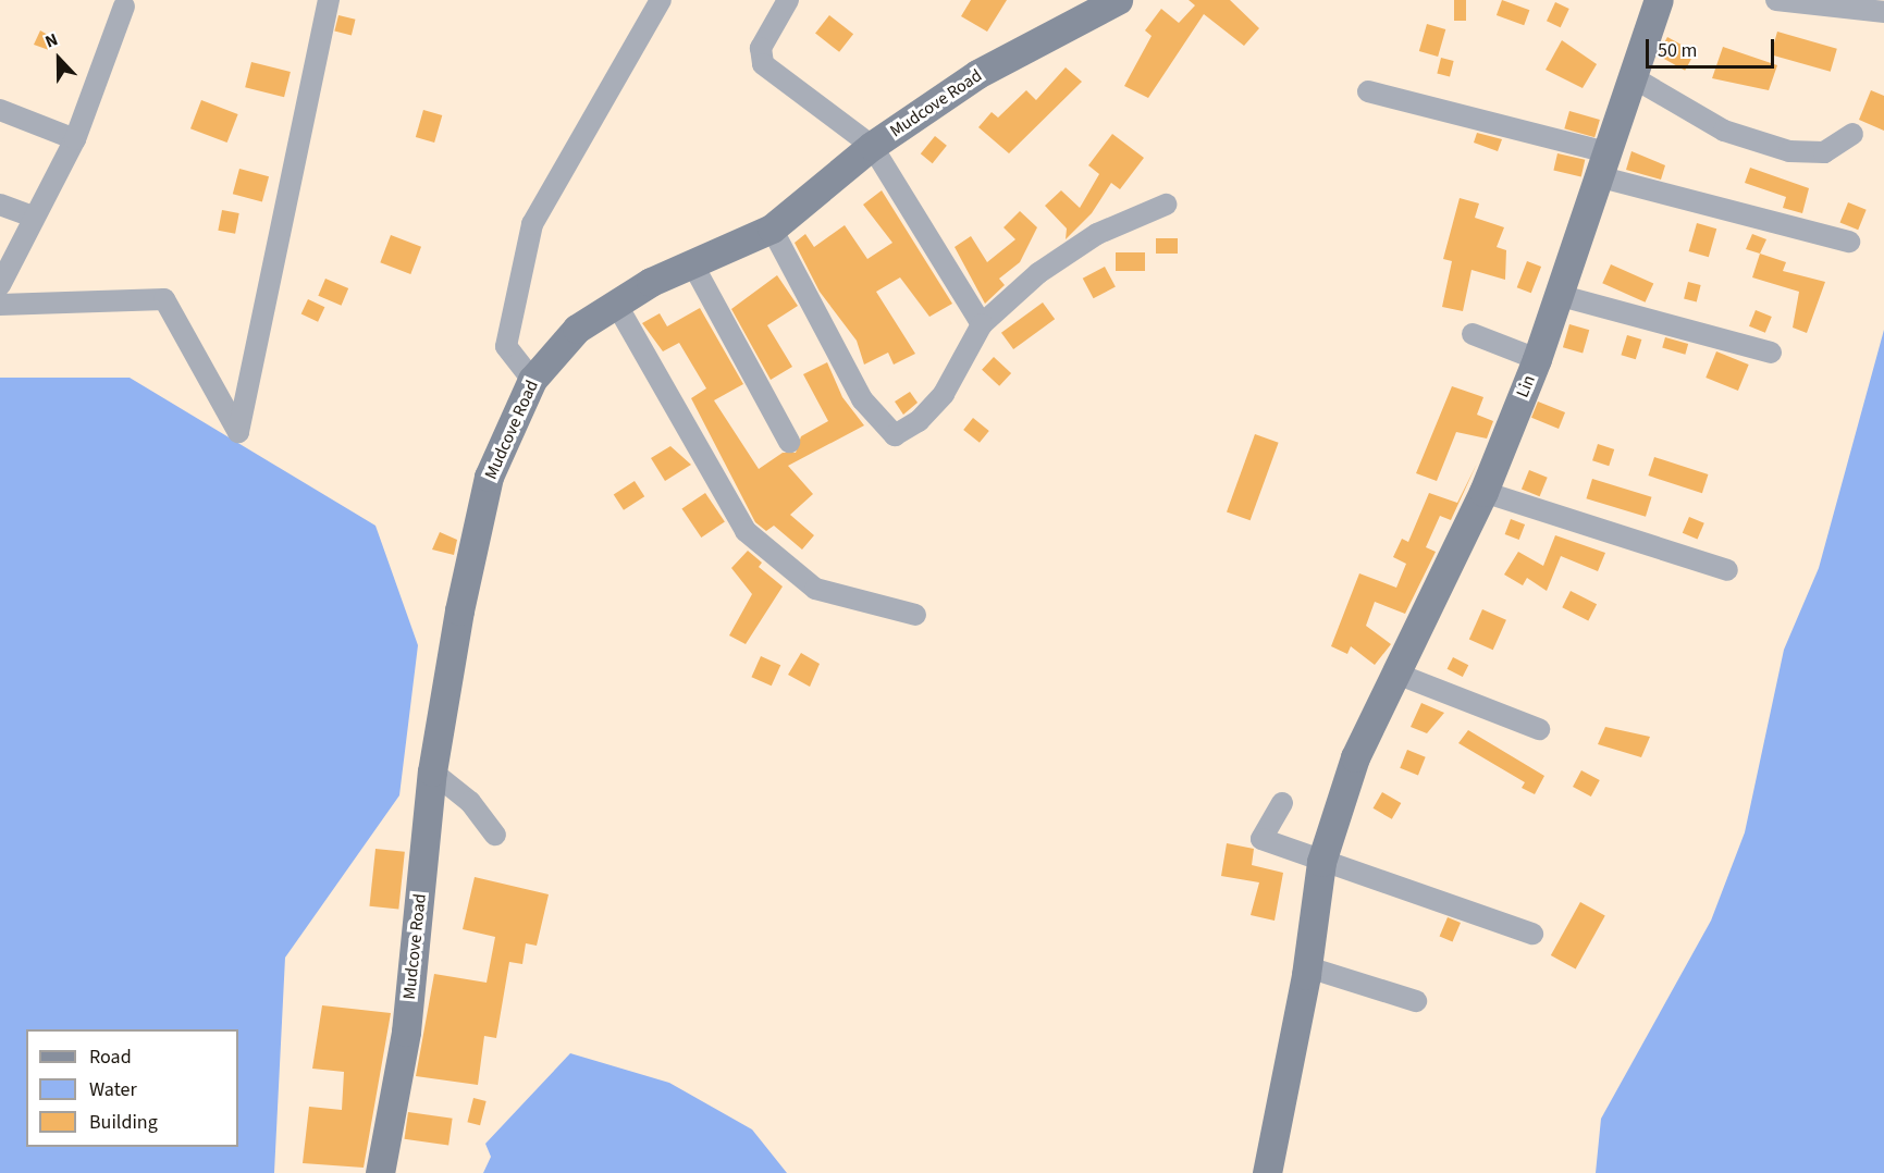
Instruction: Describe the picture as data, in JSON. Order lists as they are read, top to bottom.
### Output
{
  "streets": {
    "street": ["Mudcove Road", "Lin"]
  },
  "legend": ["Road", "Water", "Building"],
  "scale_bar": "50 m",
  "north": "top"
}
